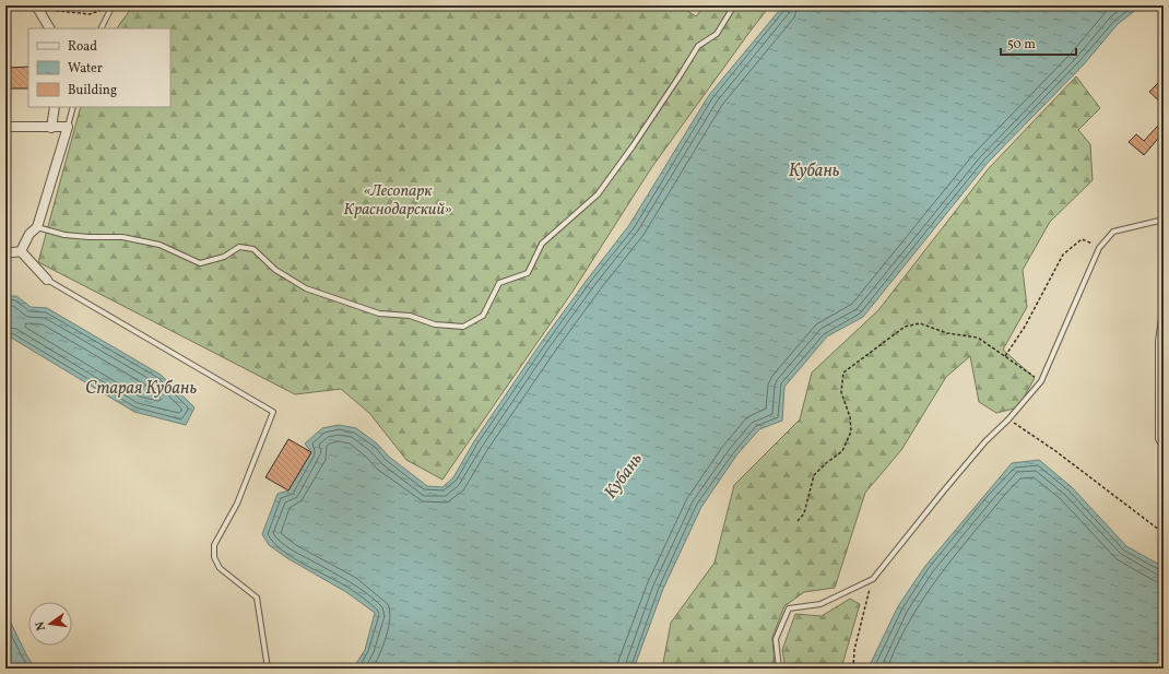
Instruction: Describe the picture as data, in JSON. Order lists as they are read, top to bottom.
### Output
{
  "water": ["Кубань", "Старая Кубань"],
  "parks": ["«Лесопарк Краснодарский»"],
  "legend": ["Road", "Water", "Building"],
  "scale_bar": "50 m",
  "north": "left"
}
